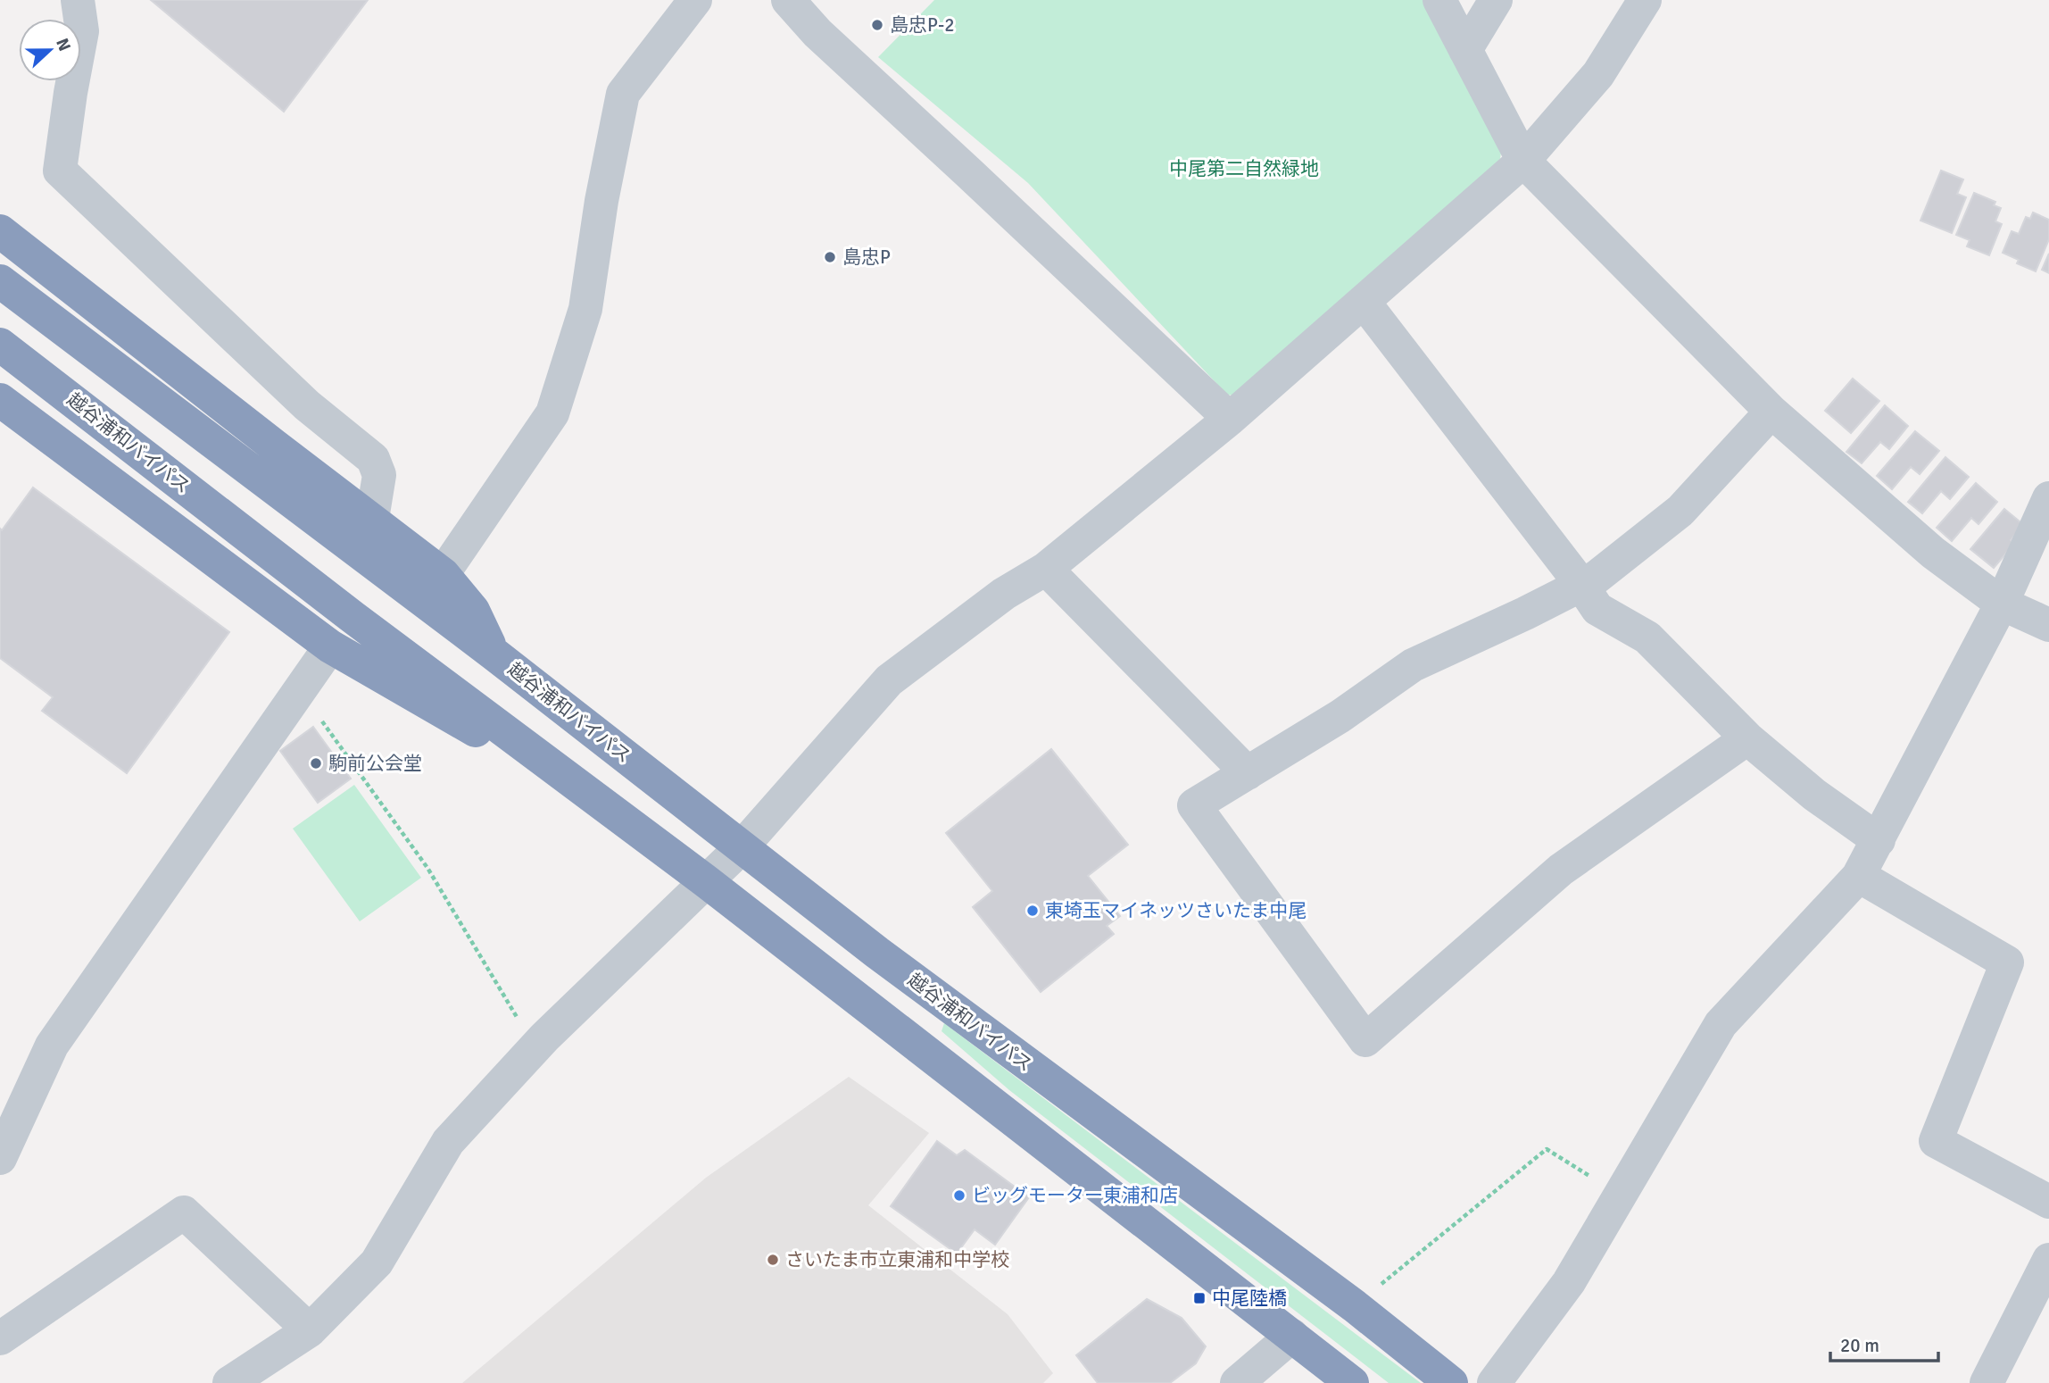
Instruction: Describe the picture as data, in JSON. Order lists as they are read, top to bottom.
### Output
{
  "streets": {
    "highway": ["越谷浦和バイパス"]
  },
  "parks": ["中尾第二自然緑地"],
  "places": {
    "other": [
      "島忠P-2",
      "島忠P",
      "駒前公会堂",
      "東埼玉マイネッツさいたま中尾",
      "ビッグモーター東浦和店",
      "さいたま市立東浦和中学校"
    ],
    "transit": ["中尾陸橋"]
  },
  "scale_bar": "20 m",
  "north": "right"
}
